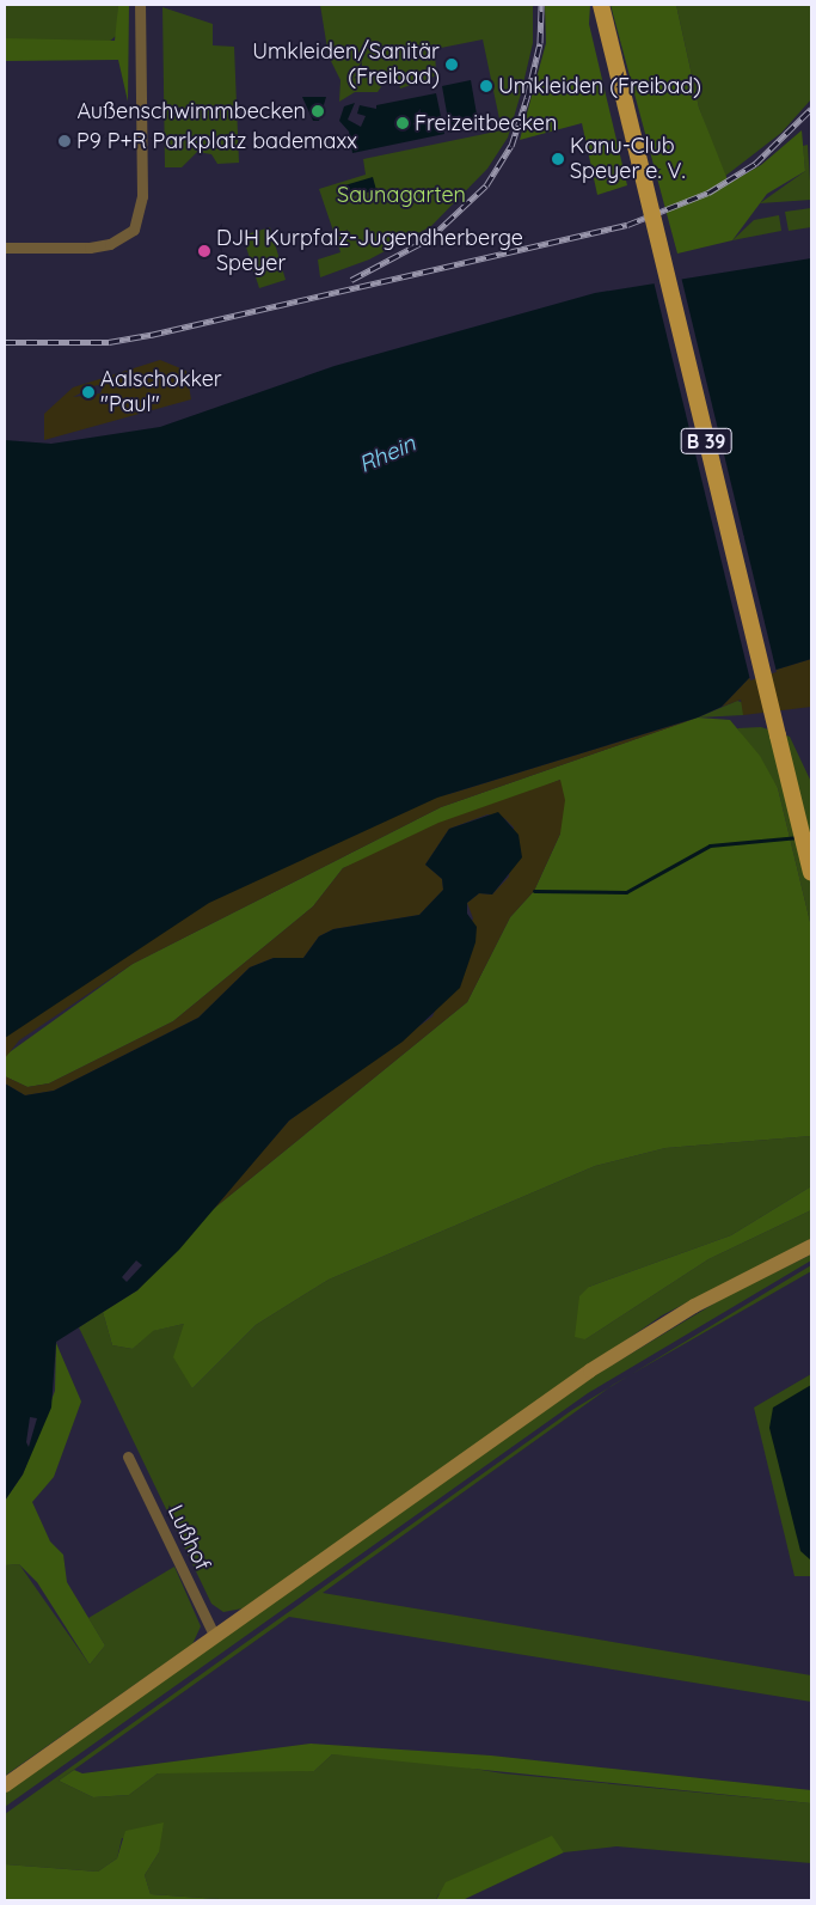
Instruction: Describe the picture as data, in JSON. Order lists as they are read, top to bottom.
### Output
{
  "streets": {
    "main road": ["B 39"],
    "street": ["Lußhof"]
  },
  "water": ["Rhein"],
  "parks": ["Saunagarten"],
  "places": [
    "Umkleiden/Sanitär (Freibad)",
    "Umkleiden (Freibad)",
    "Außenschwimmbecken",
    "Freizeitbecken",
    "P9 P+R Parkplatz bademaxx",
    "Kanu-Club Speyer e. V.",
    "DJH Kurpfalz-Jugendherberge Speyer",
    "Aalschokker \"Paul\""
  ]
}
